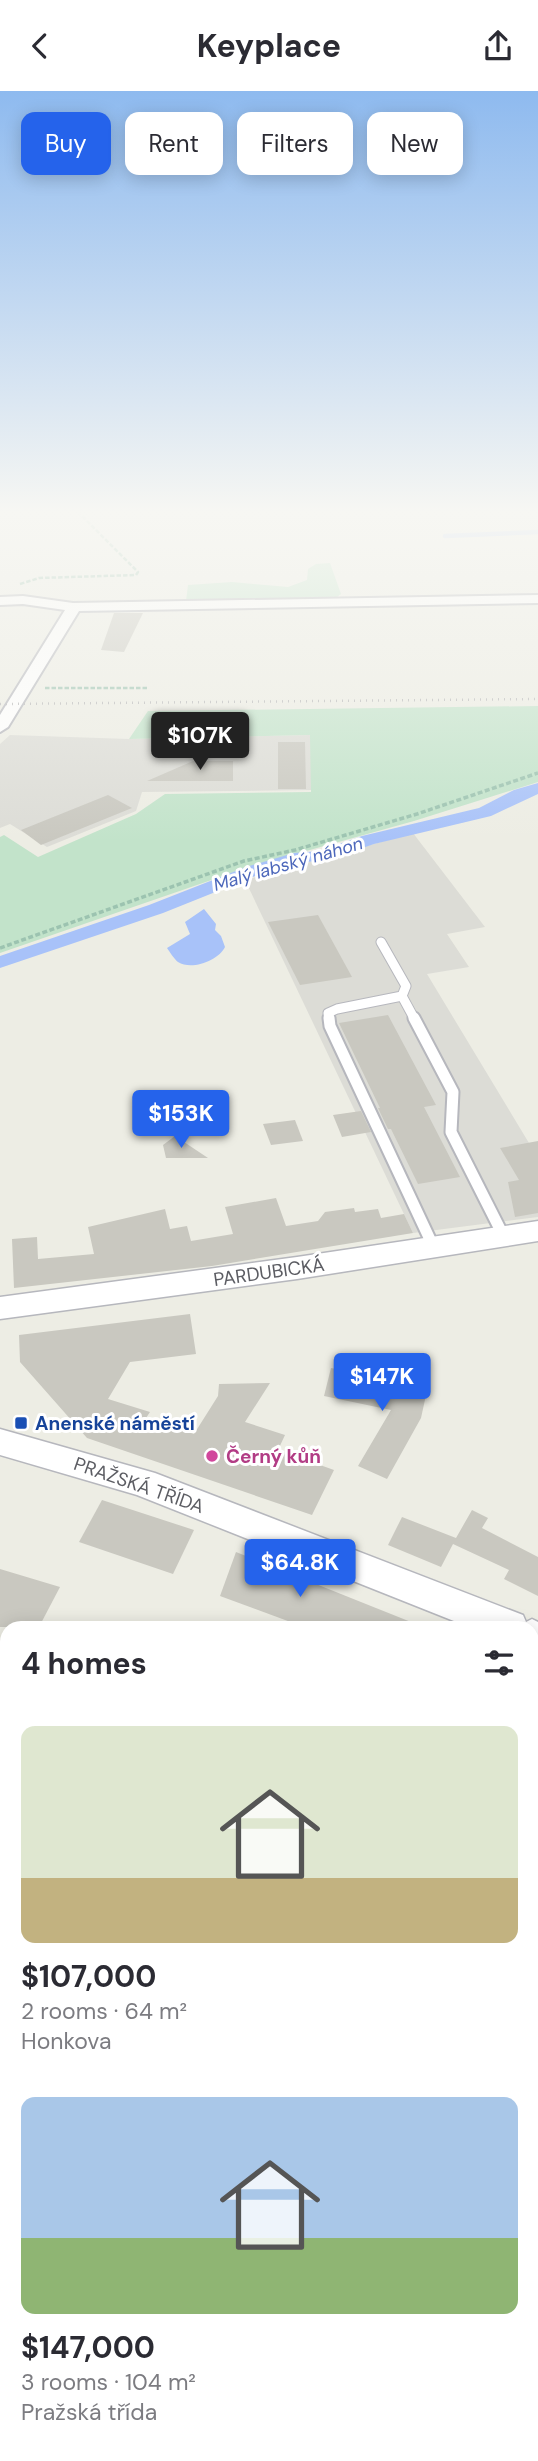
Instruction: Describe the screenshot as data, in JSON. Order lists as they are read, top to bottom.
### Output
{
  "streets": {
    "street": ["PARDUBICKÁ", "PRAŽSKÁ TŘÍDA"]
  },
  "water": ["Malý labský náhon"],
  "places": {
    "transit": ["Anenské náměstí"],
    "other": ["Černý kůň"]
  },
  "page": {
    "header": "Keyplace",
    "chip": [
      "Buy",
      "Rent",
      "Filters",
      "New"
    ],
    "price": [
      "$107K",
      "$153K",
      "$147K",
      "$64.8K"
    ],
    "heading": "4 homes",
    "list": [
      {
        "name": "$107,000",
        "note": "2 rooms · 64 m² · Honkova"
      },
      {
        "name": "$147,000",
        "note": "3 rooms · 104 m² · Pražská třída"
      }
    ]
  }
}
